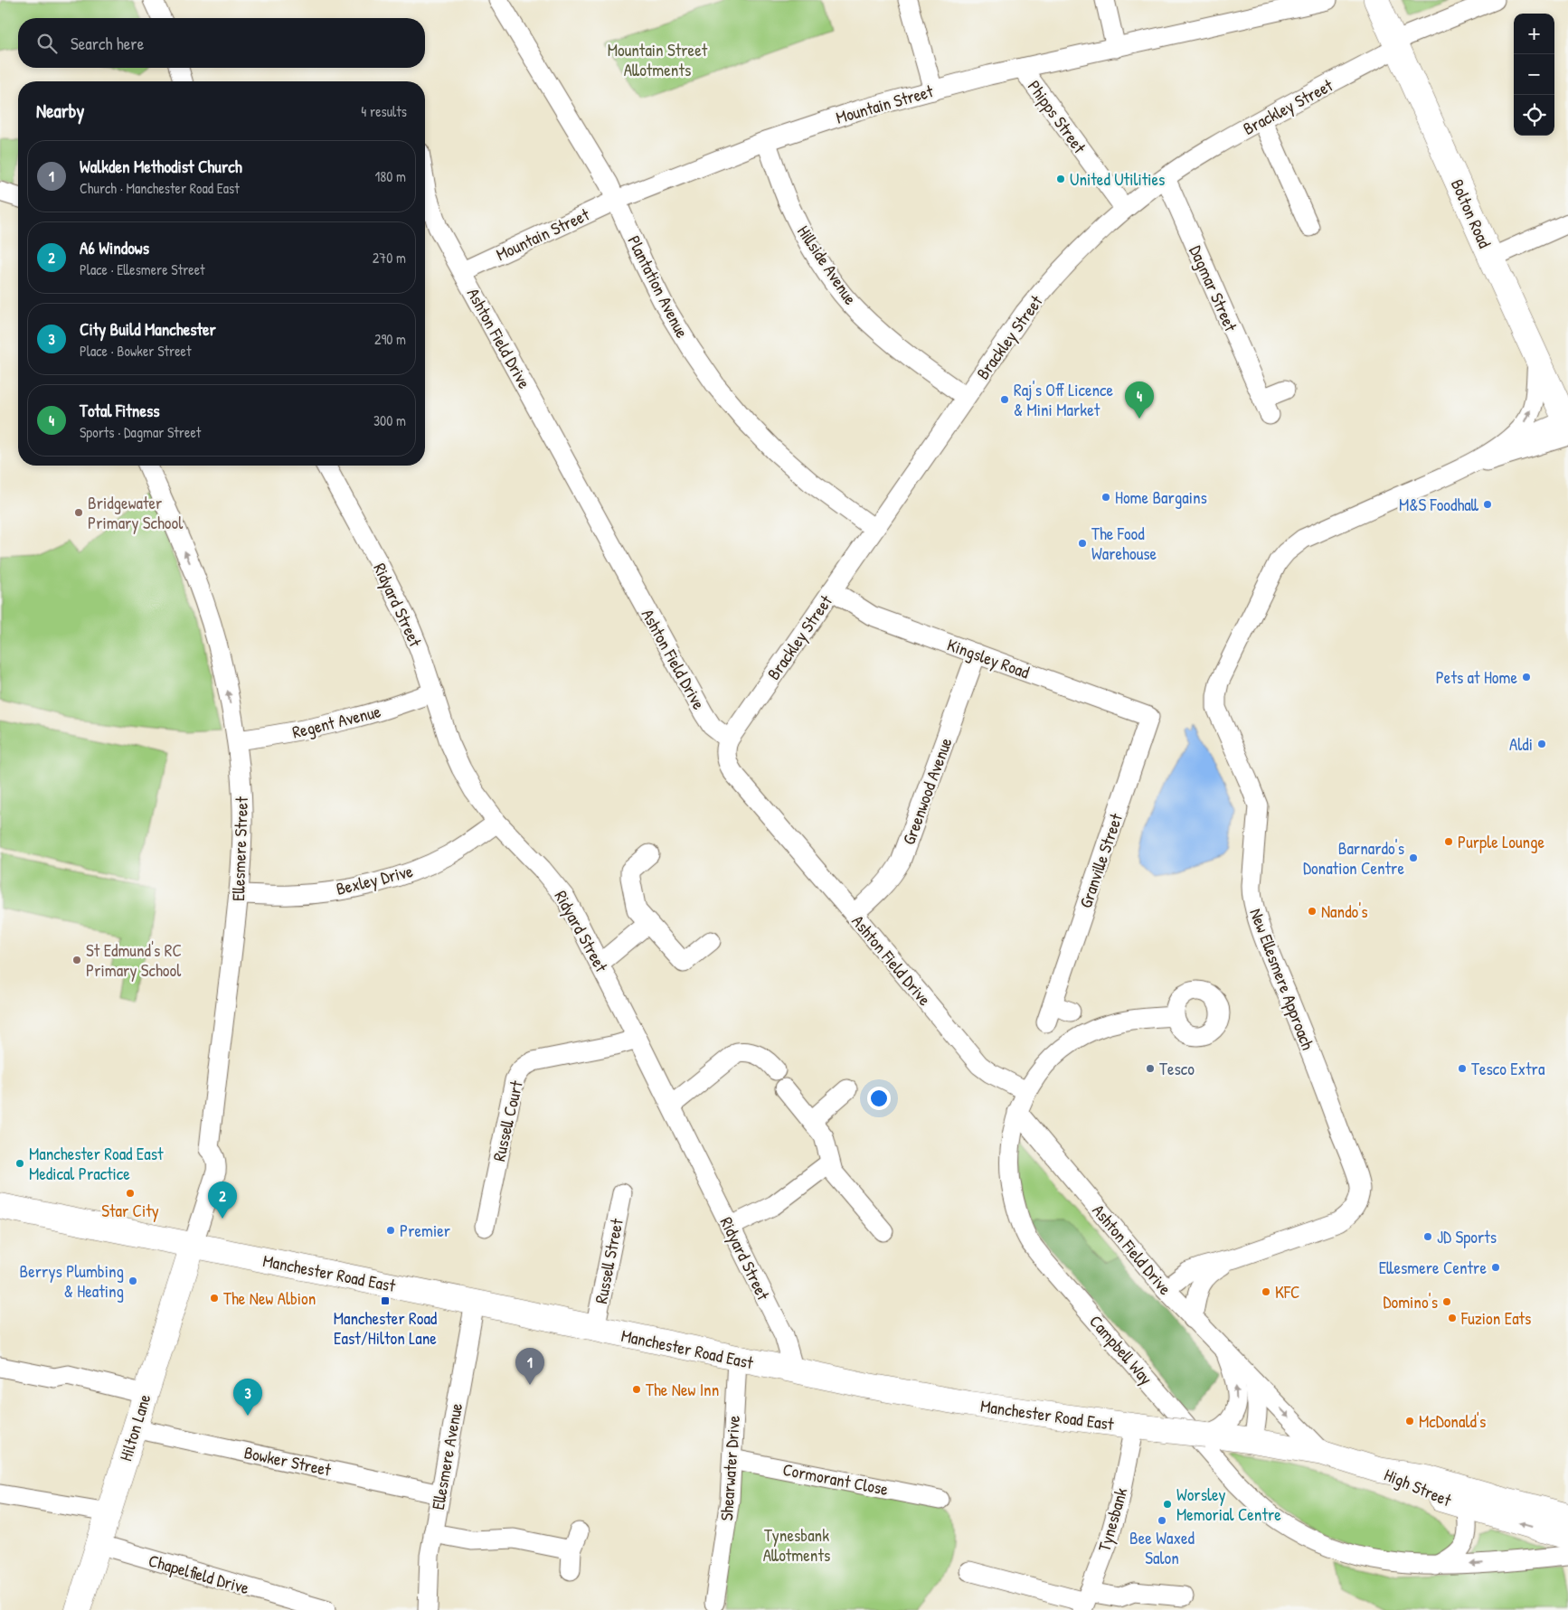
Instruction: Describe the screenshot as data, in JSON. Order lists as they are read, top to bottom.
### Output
{
  "streets": {
    "main road": [
      "Bolton Road",
      "Manchester Road East",
      "Hilton Lane",
      "High Street"
    ],
    "street": [
      "Mountain Street",
      "Brackley Street",
      "Phipps Street",
      "Hillside Avenue",
      "Plantation Avenue",
      "Dagmar Street",
      "Ashton Field Drive",
      "Ridyard Street",
      "Kingsley Road",
      "Regent Avenue",
      "Greenwood Avenue",
      "Ellesmere Street",
      "Granville Street",
      "Bexley Drive",
      "New Ellesmere Approach",
      "Russell Court",
      "Russell Street",
      "Campbell Way",
      "Ellesmere Avenue",
      "Bowker Street",
      "Shearwater Drive",
      "Cormorant Close",
      "Tynesbank",
      "Chapelfield Drive"
    ]
  },
  "crossings": [
    ["Mountain Street", "Phipps Street"],
    ["Mountain Street", "Hillside Avenue"],
    ["Mountain Street", "Plantation Avenue"],
    ["Mountain Street", "Ashton Field Drive"],
    ["Brackley Street", "Phipps Street"],
    ["Brackley Street", "Bolton Road"],
    ["Brackley Street", "Hillside Avenue"],
    ["Brackley Street", "Plantation Avenue"],
    ["Brackley Street", "Dagmar Street"],
    ["Brackley Street", "Ashton Field Drive"],
    ["Brackley Street", "Kingsley Road"],
    ["Bolton Road", "New Ellesmere Approach"],
    ["Ashton Field Drive", "Greenwood Avenue"],
    ["Ashton Field Drive", "New Ellesmere Approach"],
    ["Ashton Field Drive", "Manchester Road East"],
    ["Ashton Field Drive", "Campbell Way"],
    ["Ridyard Street", "Regent Avenue"],
    ["Ridyard Street", "Bexley Drive"],
    ["Ridyard Street", "Russell Court"],
    ["Ridyard Street", "Manchester Road East"],
    ["Kingsley Road", "Greenwood Avenue"],
    ["Kingsley Road", "Granville Street"],
    ["Regent Avenue", "Ellesmere Street"],
    ["Ellesmere Street", "Bexley Drive"],
    ["Ellesmere Street", "Manchester Road East"],
    ["Ellesmere Street", "Hilton Lane"],
    ["Russell Street", "Manchester Road East"],
    ["Manchester Road East", "Hilton Lane"],
    ["Manchester Road East", "Ellesmere Avenue"],
    ["Manchester Road East", "Shearwater Drive"],
    ["Manchester Road East", "High Street"],
    ["Manchester Road East", "Tynesbank"],
    ["Hilton Lane", "Bowker Street"],
    ["Hilton Lane", "Chapelfield Drive"],
    ["Ellesmere Avenue", "Bowker Street"],
    ["Shearwater Drive", "Cormorant Close"]
  ],
  "one_way": ["Ellesmere Street"],
  "parks": ["Mountain Street Allotments", "Tynesbank Allotments"],
  "places": {
    "other": [
      "United Utilities",
      "Raj's Off Licence & Mini Market",
      "Home Bargains",
      "M&S Foodhall",
      "Bridgewater Primary School",
      "The Food Warehouse",
      "Pets at Home",
      "Aldi",
      "Purple Lounge",
      "Barnardo's Donation Centre",
      "Nando's",
      "St Edmund's RC Primary School",
      "Tesco",
      "Tesco Extra",
      "Manchester Road East Medical Practice",
      "Star City",
      "Premier",
      "JD Sports",
      "Ellesmere Centre",
      "Berrys Plumbing & Heating",
      "KFC",
      "The New Albion",
      "Domino's",
      "Fuzion Eats",
      "The New Inn",
      "McDonald's",
      "Worsley Memorial Centre",
      "Bee Waxed Salon"
    ],
    "transit": ["Manchester Road East/Hilton Lane"]
  },
  "page": {
    "map_buttons": ["+", "−"],
    "search": "Search here",
    "heading": ["Nearby", "4 results"],
    "list": [
      {
        "mark": "1",
        "name": "Walkden Methodist Church",
        "note": "Church · Manchester Road East",
        "value": "180 m"
      },
      {
        "mark": "2",
        "name": "A6 Windows",
        "note": "Place · Ellesmere Street",
        "value": "270 m"
      },
      {
        "mark": "3",
        "name": "City Build Manchester",
        "note": "Place · Bowker Street",
        "value": "290 m"
      },
      {
        "mark": "4",
        "name": "Total Fitness",
        "note": "Sports · Dagmar Street",
        "value": "300 m"
      }
    ],
    "pins": [
      "4",
      "2",
      "1",
      "3"
    ]
  }
}
